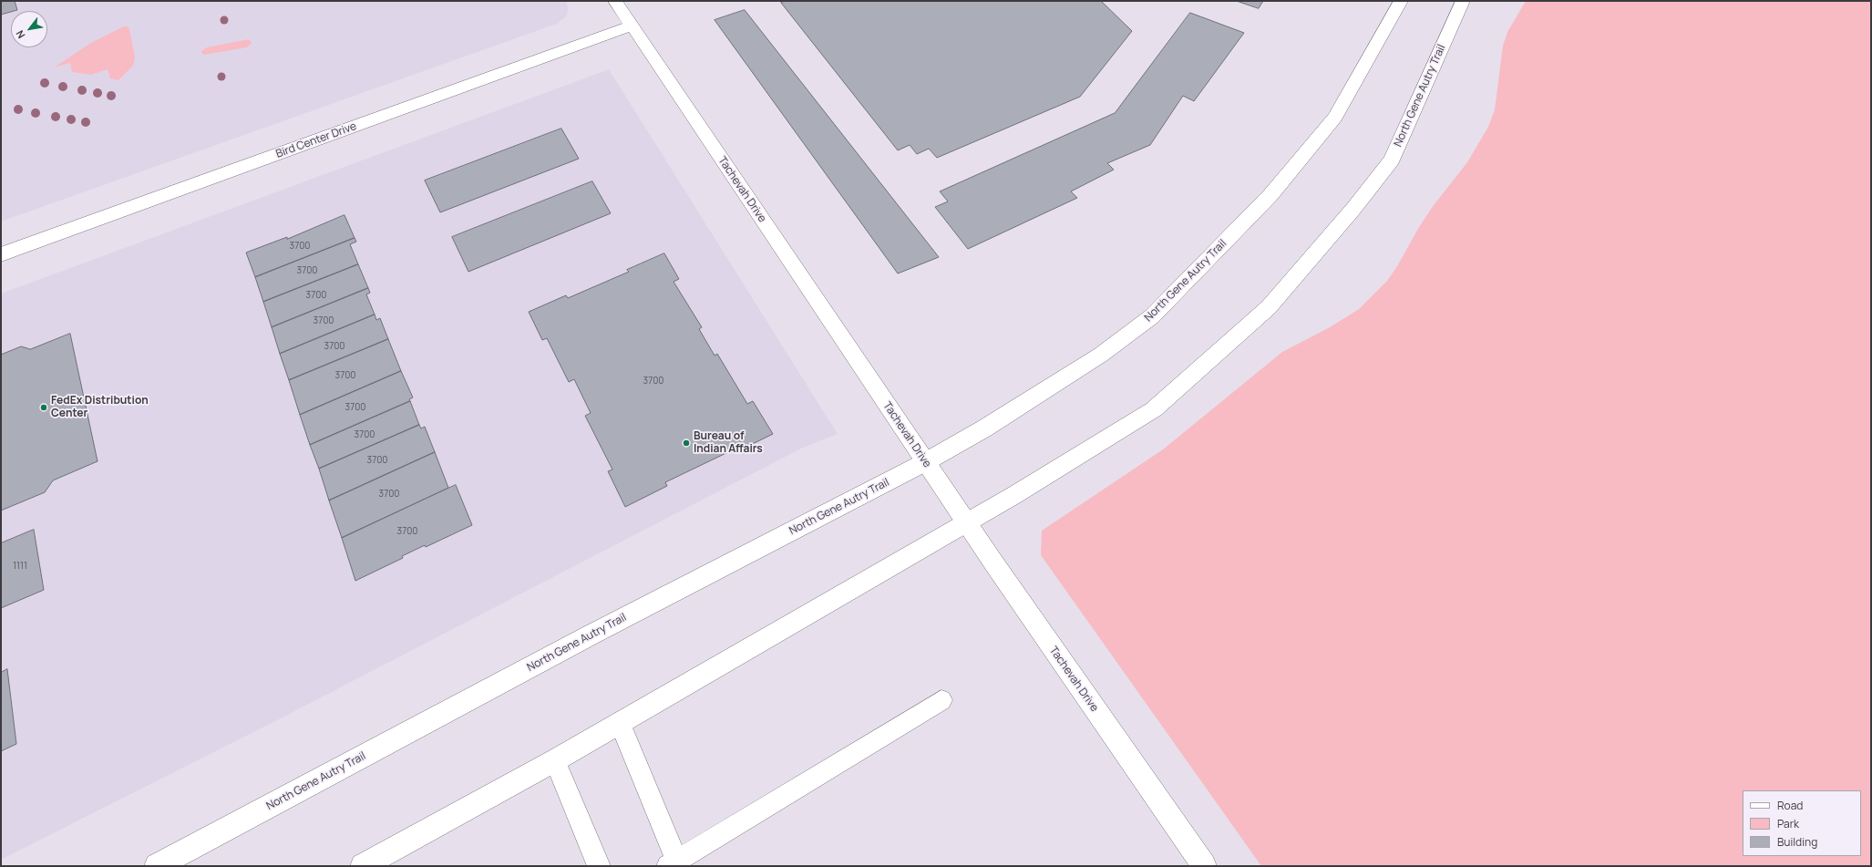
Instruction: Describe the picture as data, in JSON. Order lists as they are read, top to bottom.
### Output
{
  "streets": {
    "main road": ["North Gene Autry Trail", "Bird Center Drive", "Tachevah Drive"]
  },
  "crossings": [
    ["North Gene Autry Trail", "Tachevah Drive"],
    ["Bird Center Drive", "Tachevah Drive"]
  ],
  "places": ["FedEx Distribution Center", "Bureau of Indian Affairs"],
  "house_numbers": [
    "3700",
    "3700",
    "3700",
    "3700",
    "3700",
    "3700",
    "3700",
    "3700",
    "3700",
    "3700",
    "3700",
    "3700",
    "1111"
  ],
  "legend": ["Road", "Park", "Building"],
  "north": "bottom left"
}
